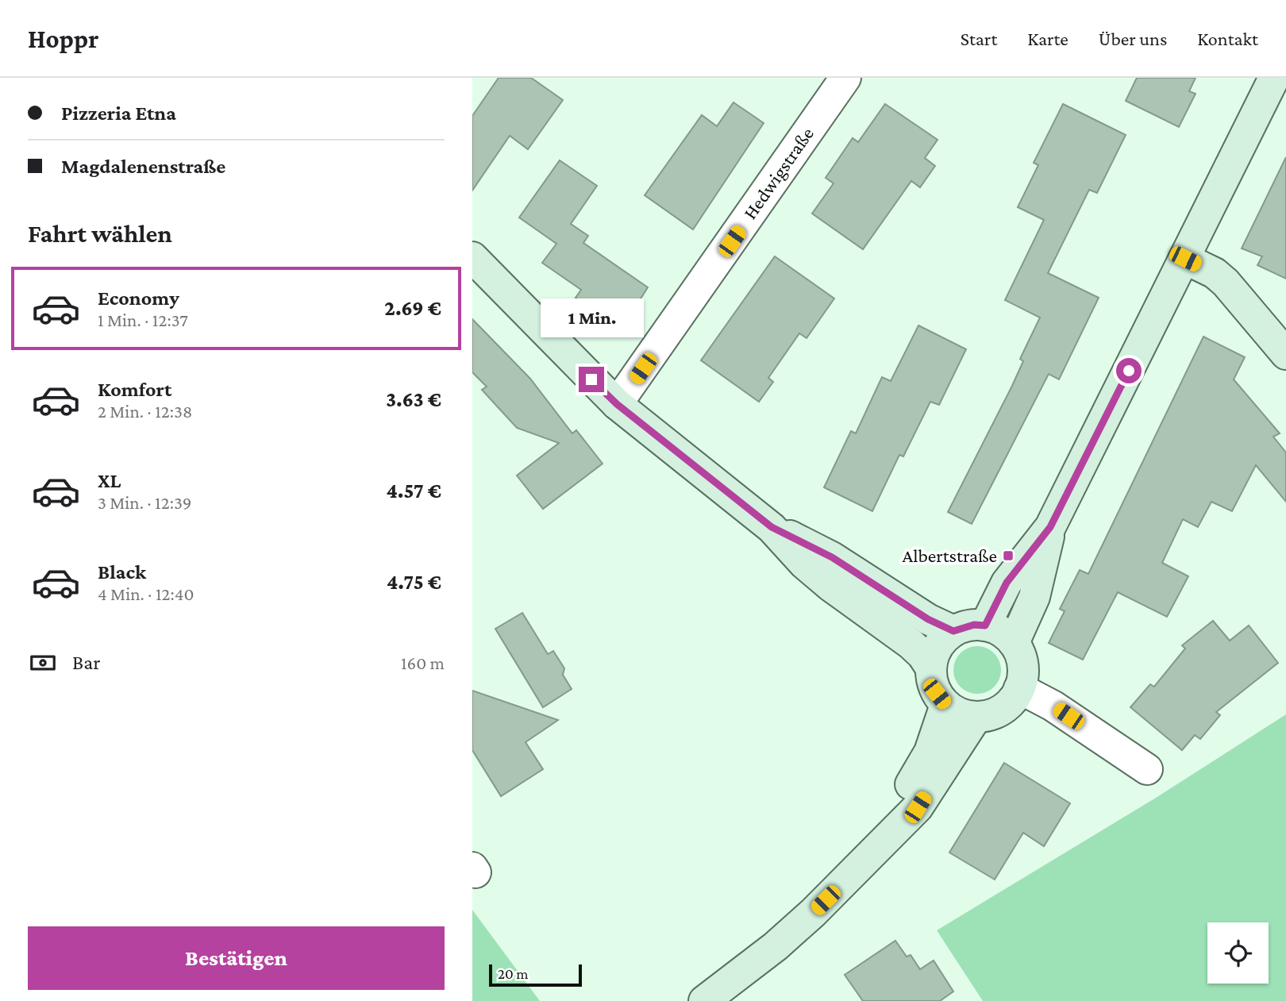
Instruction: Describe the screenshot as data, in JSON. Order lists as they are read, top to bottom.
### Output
{
  "streets": {
    "street": ["Hedwigstraße"]
  },
  "places": {
    "transit": ["Albertstraße"]
  },
  "scale_bar": "20 m",
  "page": {
    "header": "Hoppr",
    "nav": [
      "Start",
      "Karte",
      "Über uns",
      "Kontakt"
    ],
    "banner": ["Pizzeria Etna", "Magdalenenstraße"],
    "heading": "Fahrt wählen",
    "list": [
      {
        "name": "Economy",
        "note": "1 Min. · 12:37",
        "value": "2.69 €"
      },
      {
        "name": "Komfort",
        "note": "2 Min. · 12:38",
        "value": "3.63 €"
      },
      {
        "name": "XL",
        "note": "3 Min. · 12:39",
        "value": "4.57 €"
      },
      {
        "name": "Black",
        "note": "4 Min. · 12:40",
        "value": "4.75 €"
      }
    ],
    "bubble": "1 Min.",
    "pay": ["Bar", "160 m"],
    "buttons": "Bestätigen",
    "scale": "20 m"
  }
}
